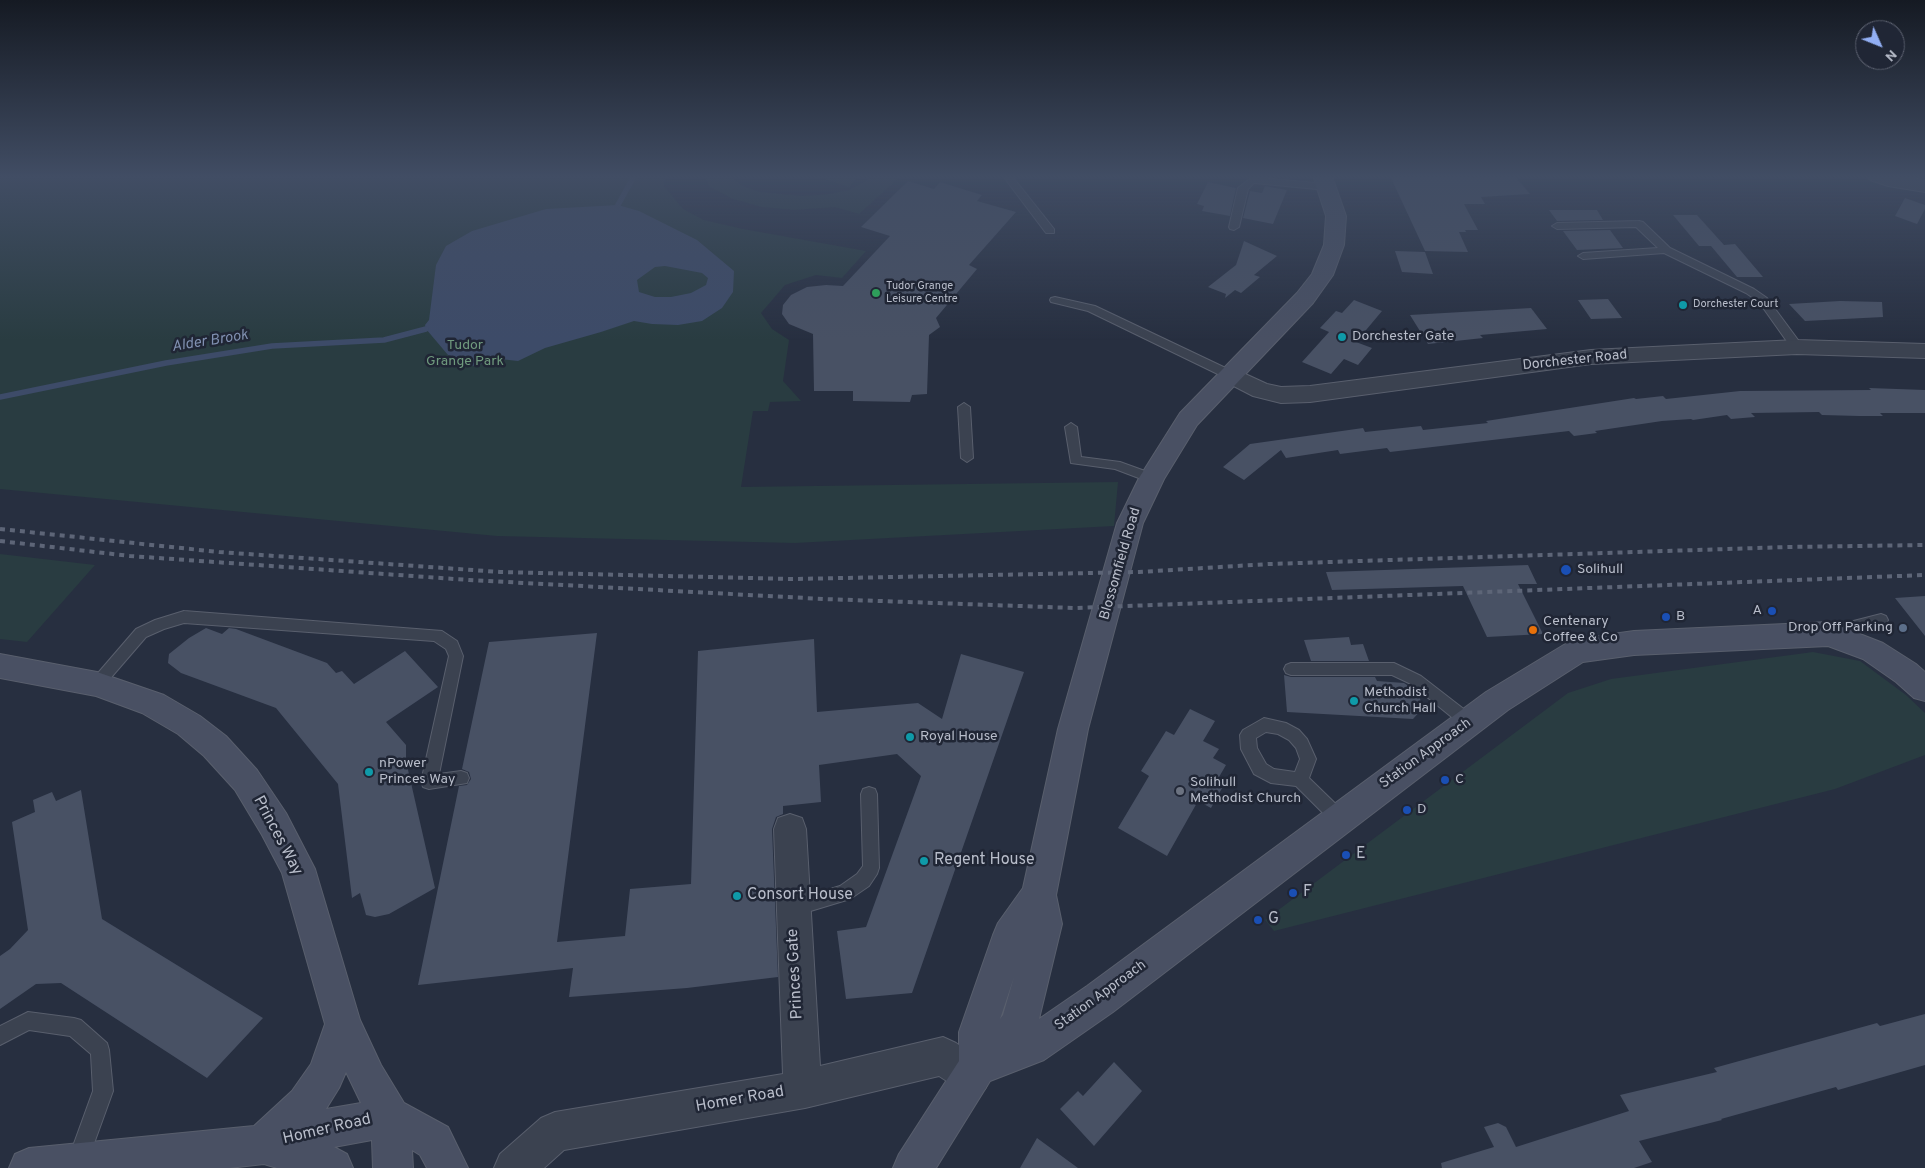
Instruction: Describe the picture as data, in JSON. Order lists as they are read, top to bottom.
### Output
{
  "streets": {
    "street": [
      "Dorchester Road",
      "Blossomfield Road",
      "Station Approach",
      "Princes Way",
      "Princes Gate",
      "Homer Road"
    ]
  },
  "crossings": [
    ["Dorchester Road", "Blossomfield Road"],
    ["Blossomfield Road", "Station Approach"],
    ["Blossomfield Road", "Homer Road"],
    ["Station Approach", "Homer Road"],
    ["Princes Way", "Homer Road"],
    ["Princes Gate", "Homer Road"]
  ],
  "water": ["Alder Brook"],
  "parks": ["Tudor Grange Park"],
  "places": [
    "Tudor Grange Leisure Centre",
    "Dorchester Court",
    "Dorchester Gate",
    "Solihull",
    "A",
    "B",
    "Drop Off Parking",
    "Centenary Coffee & Co",
    "Methodist Church Hall",
    "Royal House",
    "nPower Princes Way",
    "C",
    "Solihull Methodist Church",
    "D",
    "E",
    "Regent House",
    "F",
    "Consort House",
    "G"
  ],
  "north": "bottom right"
}
